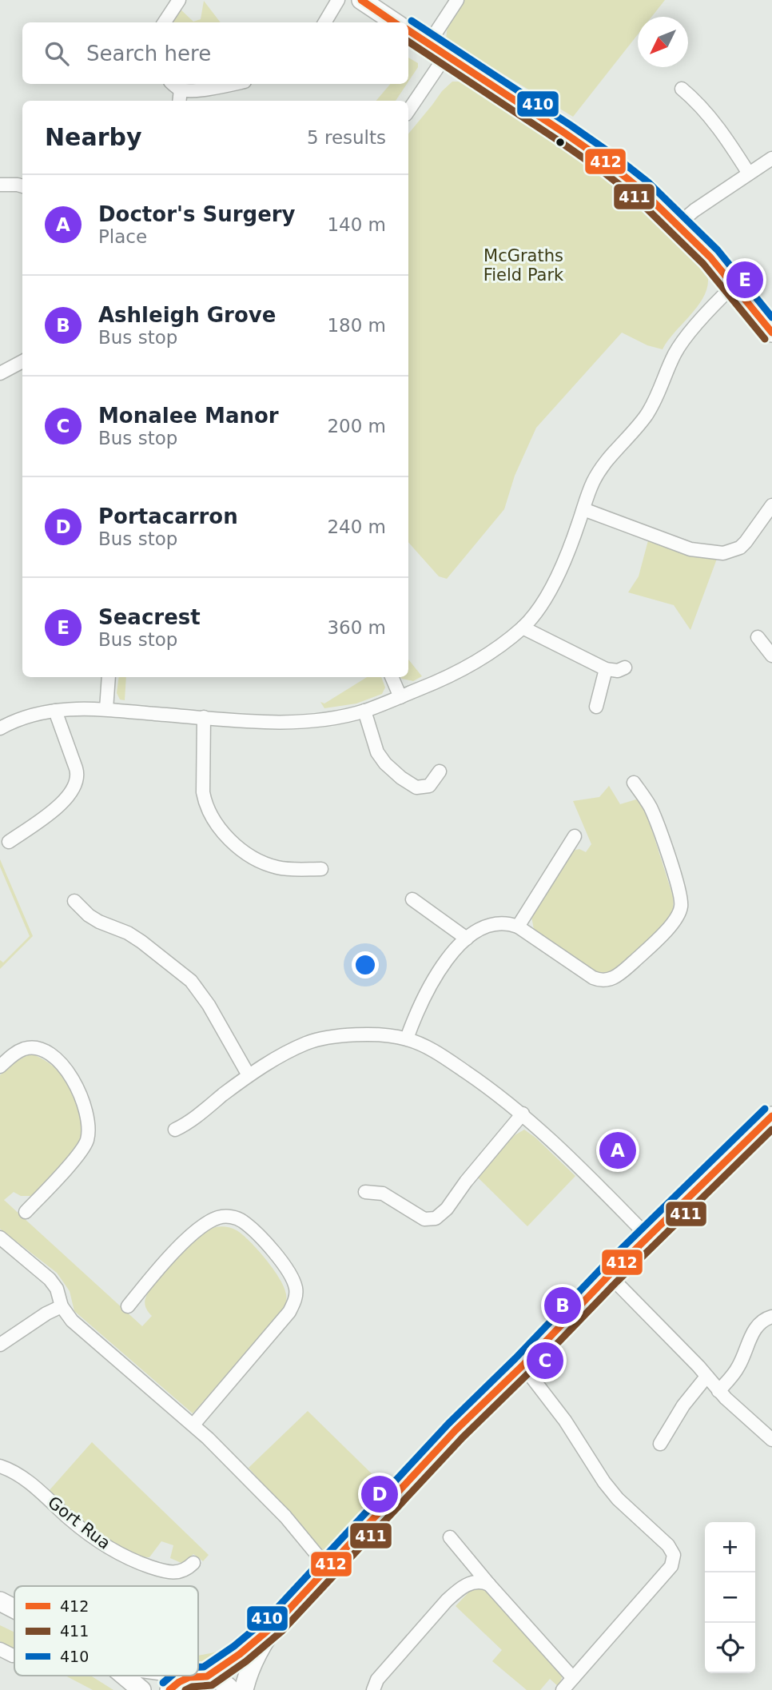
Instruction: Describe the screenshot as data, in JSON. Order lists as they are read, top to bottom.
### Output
{
  "streets": {
    "street": ["Gort Rua"]
  },
  "parks": ["McGraths Field Park"],
  "lines": ["transit line 412", "transit line 410", "transit line 411"],
  "legend": ["412", "411", "410"],
  "north": "bottom left",
  "page": {
    "search": "Search here",
    "heading": ["Nearby", "5 results"],
    "list": [
      {
        "mark": "A",
        "name": "Doctor's Surgery",
        "note": "Place",
        "value": "140 m"
      },
      {
        "mark": "B",
        "name": "Ashleigh Grove",
        "note": "Bus stop",
        "value": "180 m"
      },
      {
        "mark": "C",
        "name": "Monalee Manor",
        "note": "Bus stop",
        "value": "200 m"
      },
      {
        "mark": "D",
        "name": "Portacarron",
        "note": "Bus stop",
        "value": "240 m"
      },
      {
        "mark": "E",
        "name": "Seacrest",
        "note": "Bus stop",
        "value": "360 m"
      }
    ],
    "pins": [
      "E",
      "A",
      "B",
      "C",
      "D"
    ],
    "map_buttons": ["+", "−"]
  }
}
